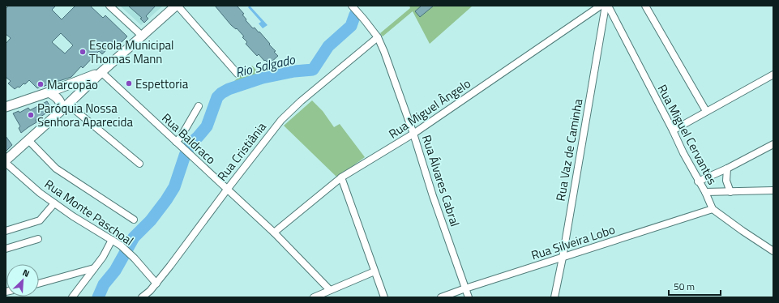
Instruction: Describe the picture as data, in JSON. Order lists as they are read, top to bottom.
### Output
{
  "streets": {
    "street": [
      "Rua Miguel Ângelo",
      "Rua Miguel Cervantes",
      "Rua Baldraco",
      "Rua Vaz de Caminha",
      "Rua Cristiânia",
      "Rua Álvares Cabral",
      "Rua Monte Paschoal",
      "Rua Silveira Lobo"
    ]
  },
  "crossings": [
    ["Rua Miguel Ângelo", "Rua Baldraco"],
    ["Rua Miguel Ângelo", "Rua Álvares Cabral"],
    ["Rua Miguel Cervantes", "Rua Vaz de Caminha"],
    ["Rua Miguel Cervantes", "Rua Silveira Lobo"],
    ["Rua Baldraco", "Rua Cristiânia"],
    ["Rua Vaz de Caminha", "Rua Silveira Lobo"],
    ["Rua Cristiânia", "Rua Álvares Cabral"],
    ["Rua Cristiânia", "Rua Monte Paschoal"],
    ["Rua Álvares Cabral", "Rua Silveira Lobo"]
  ],
  "water": ["Rio Salgado"],
  "places": [
    "Escola Municipal Thomas Mann",
    "Espettoria",
    "Marcopão",
    "Paróquia Nossa Senhora Aparecida"
  ],
  "scale_bar": "50 m",
  "north": "top right"
}
